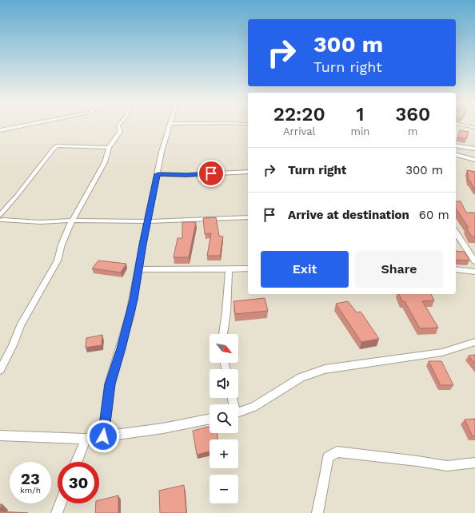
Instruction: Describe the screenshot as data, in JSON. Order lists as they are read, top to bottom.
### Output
{
  "north": "bottom right",
  "page": {
    "turn": ["300 m", "Turn right"],
    "eta": [
      "22:20",
      "Arrival",
      "1",
      "min",
      "360",
      "m"
    ],
    "list": [
      {
        "name": "Turn right",
        "value": "300 m"
      },
      {
        "name": "Arrive at destination",
        "value": "60 m"
      }
    ],
    "buttons": ["Exit", "Share"],
    "map_buttons": ["+", "−"],
    "speed": "23 km/h",
    "limit": "30"
  }
}
